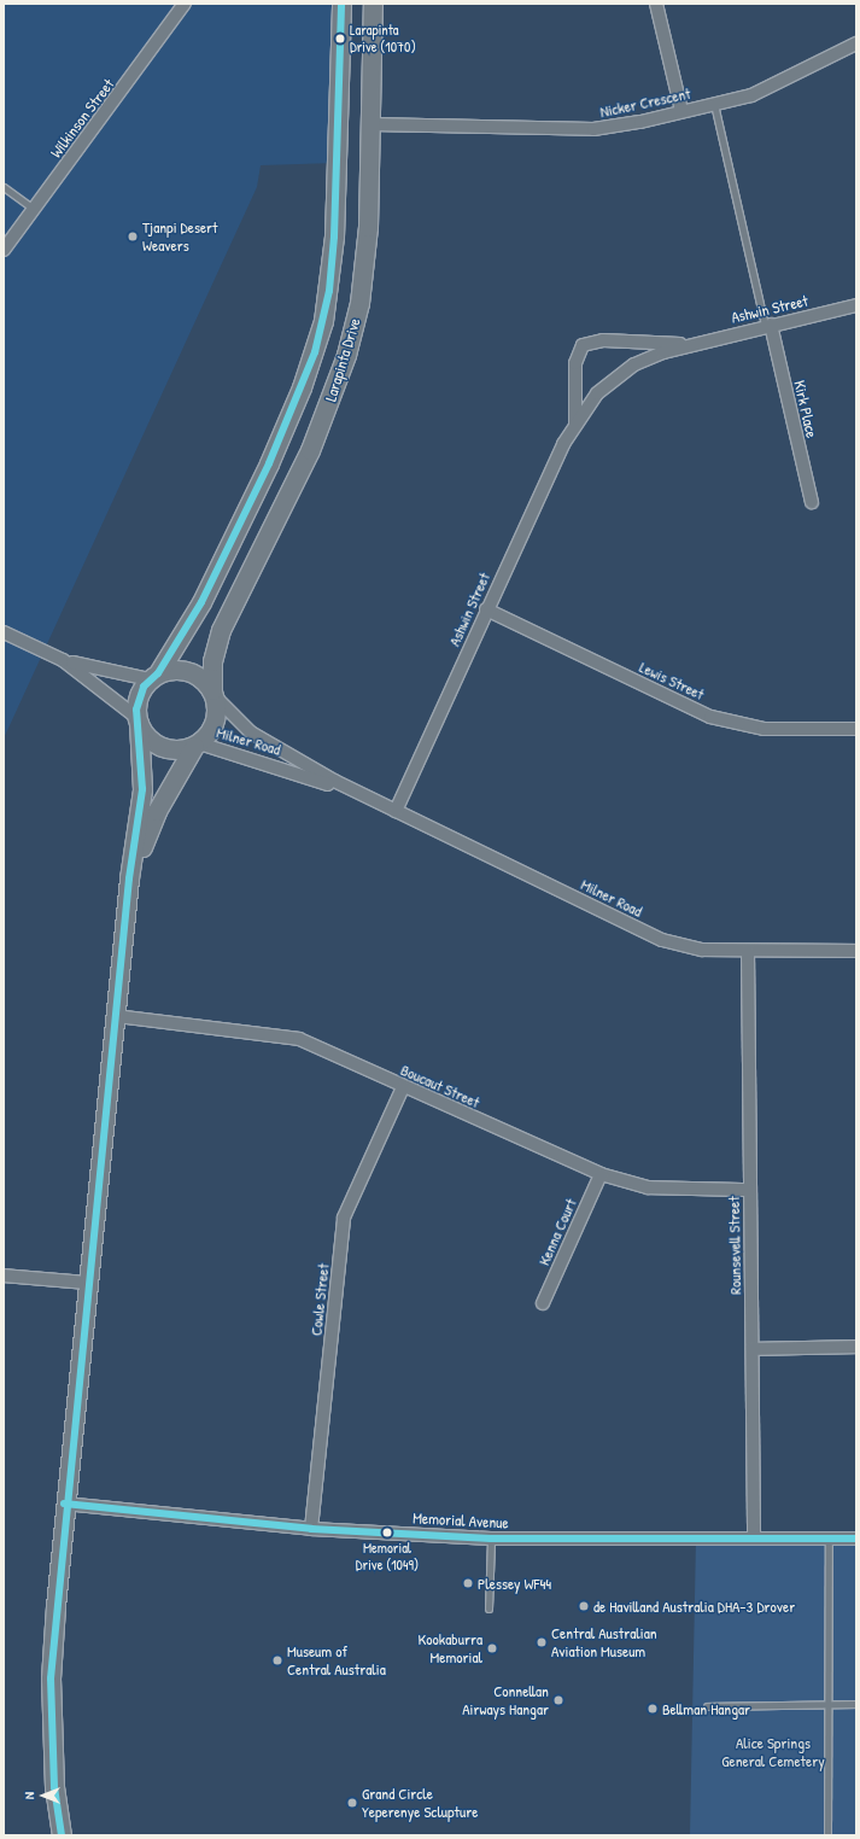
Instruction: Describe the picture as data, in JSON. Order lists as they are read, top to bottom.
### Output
{
  "streets": {
    "main road": ["Larapinta Drive"],
    "street": [
      "Nicker Crescent",
      "Wilkinson Street",
      "Ashwin Street",
      "Kirk Place",
      "Lewis Street",
      "Milner Road",
      "Boucaut Street",
      "Kenna Court",
      "Rounsevell Street",
      "Cowle Street",
      "Memorial Avenue"
    ]
  },
  "crossings": [
    ["Nicker Crescent", "Larapinta Drive"],
    ["Ashwin Street", "Kirk Place"],
    ["Ashwin Street", "Lewis Street"],
    ["Ashwin Street", "Milner Road"],
    ["Larapinta Drive", "Milner Road"],
    ["Milner Road", "Rounsevell Street"],
    ["Boucaut Street", "Kenna Court"],
    ["Boucaut Street", "Rounsevell Street"],
    ["Boucaut Street", "Cowle Street"],
    ["Rounsevell Street", "Memorial Avenue"],
    ["Cowle Street", "Memorial Avenue"]
  ],
  "parks": ["Alice Springs General Cemetery"],
  "places": [
    "Larapinta Drive (1070)",
    "Tjanpi Desert Weavers",
    "Memorial Drive (1049)",
    "Plessey WF44",
    "de Havilland Australia DHA-3 Drover",
    "Central Australian Aviation Museum",
    "Kookaburra Memorial",
    "Museum of Central Australia",
    "Connellan Airways Hangar",
    "Bellman Hangar",
    "Grand Circle Yeperenye Sclupture"
  ],
  "north": "left"
}
